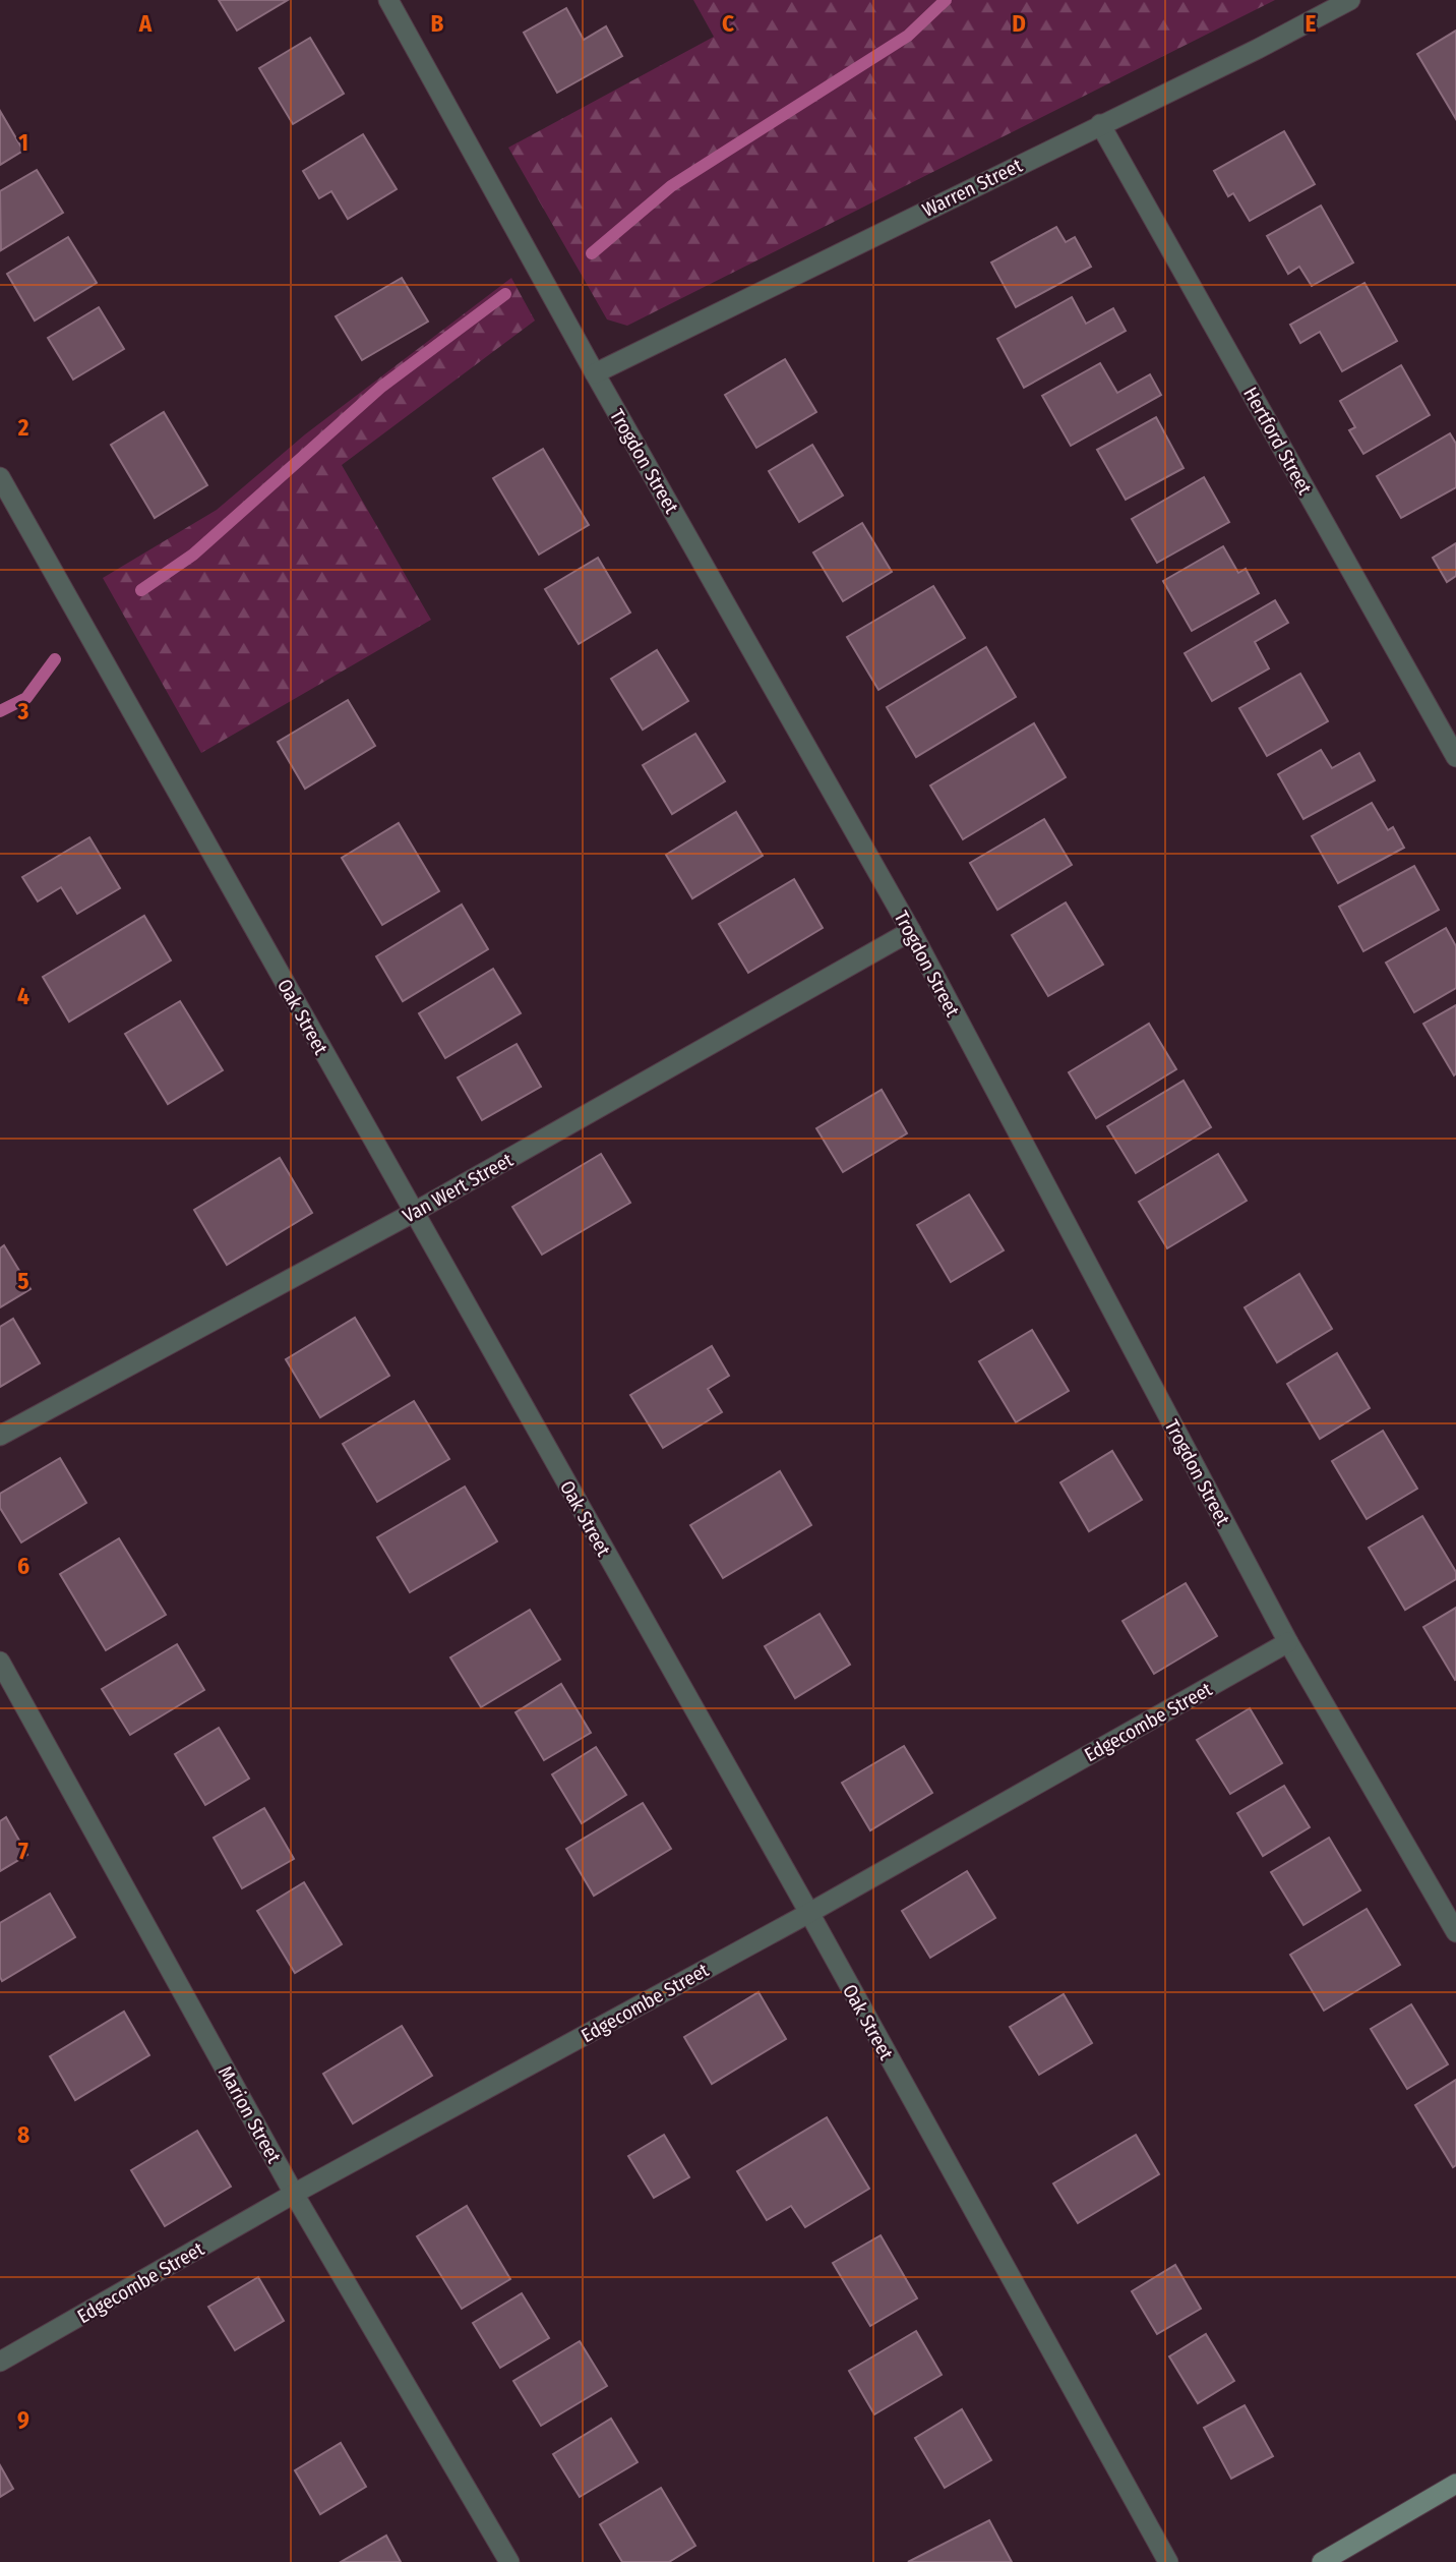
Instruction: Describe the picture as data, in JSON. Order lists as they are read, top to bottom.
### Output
{
  "streets": {
    "street": [
      "Warren Street",
      "Hertford Street",
      "Trogdon Street",
      "Oak Street",
      "Van Wert Street",
      "Edgecombe Street",
      "Marion Street"
    ]
  },
  "crossings": [
    ["Warren Street", "Hertford Street"],
    ["Warren Street", "Trogdon Street"],
    ["Trogdon Street", "Van Wert Street"],
    ["Trogdon Street", "Edgecombe Street"],
    ["Oak Street", "Van Wert Street"],
    ["Oak Street", "Edgecombe Street"],
    ["Edgecombe Street", "Marion Street"]
  ],
  "grid": {
    "columns": [
      "A",
      "B",
      "C",
      "D",
      "E"
    ],
    "rows": [
      "1",
      "2",
      "3",
      "4",
      "5",
      "6",
      "7",
      "8",
      "9"
    ]
  }
}
